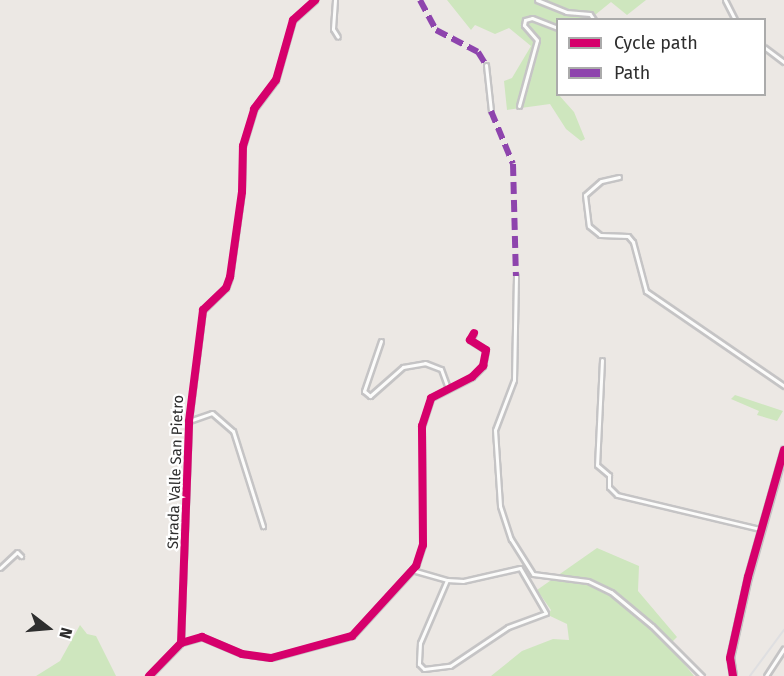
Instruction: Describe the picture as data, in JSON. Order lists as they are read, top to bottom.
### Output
{
  "streets": {
    "street": ["Strada Valle San Pietro"]
  },
  "legend": ["Cycle path", "Path"],
  "north": "right"
}
